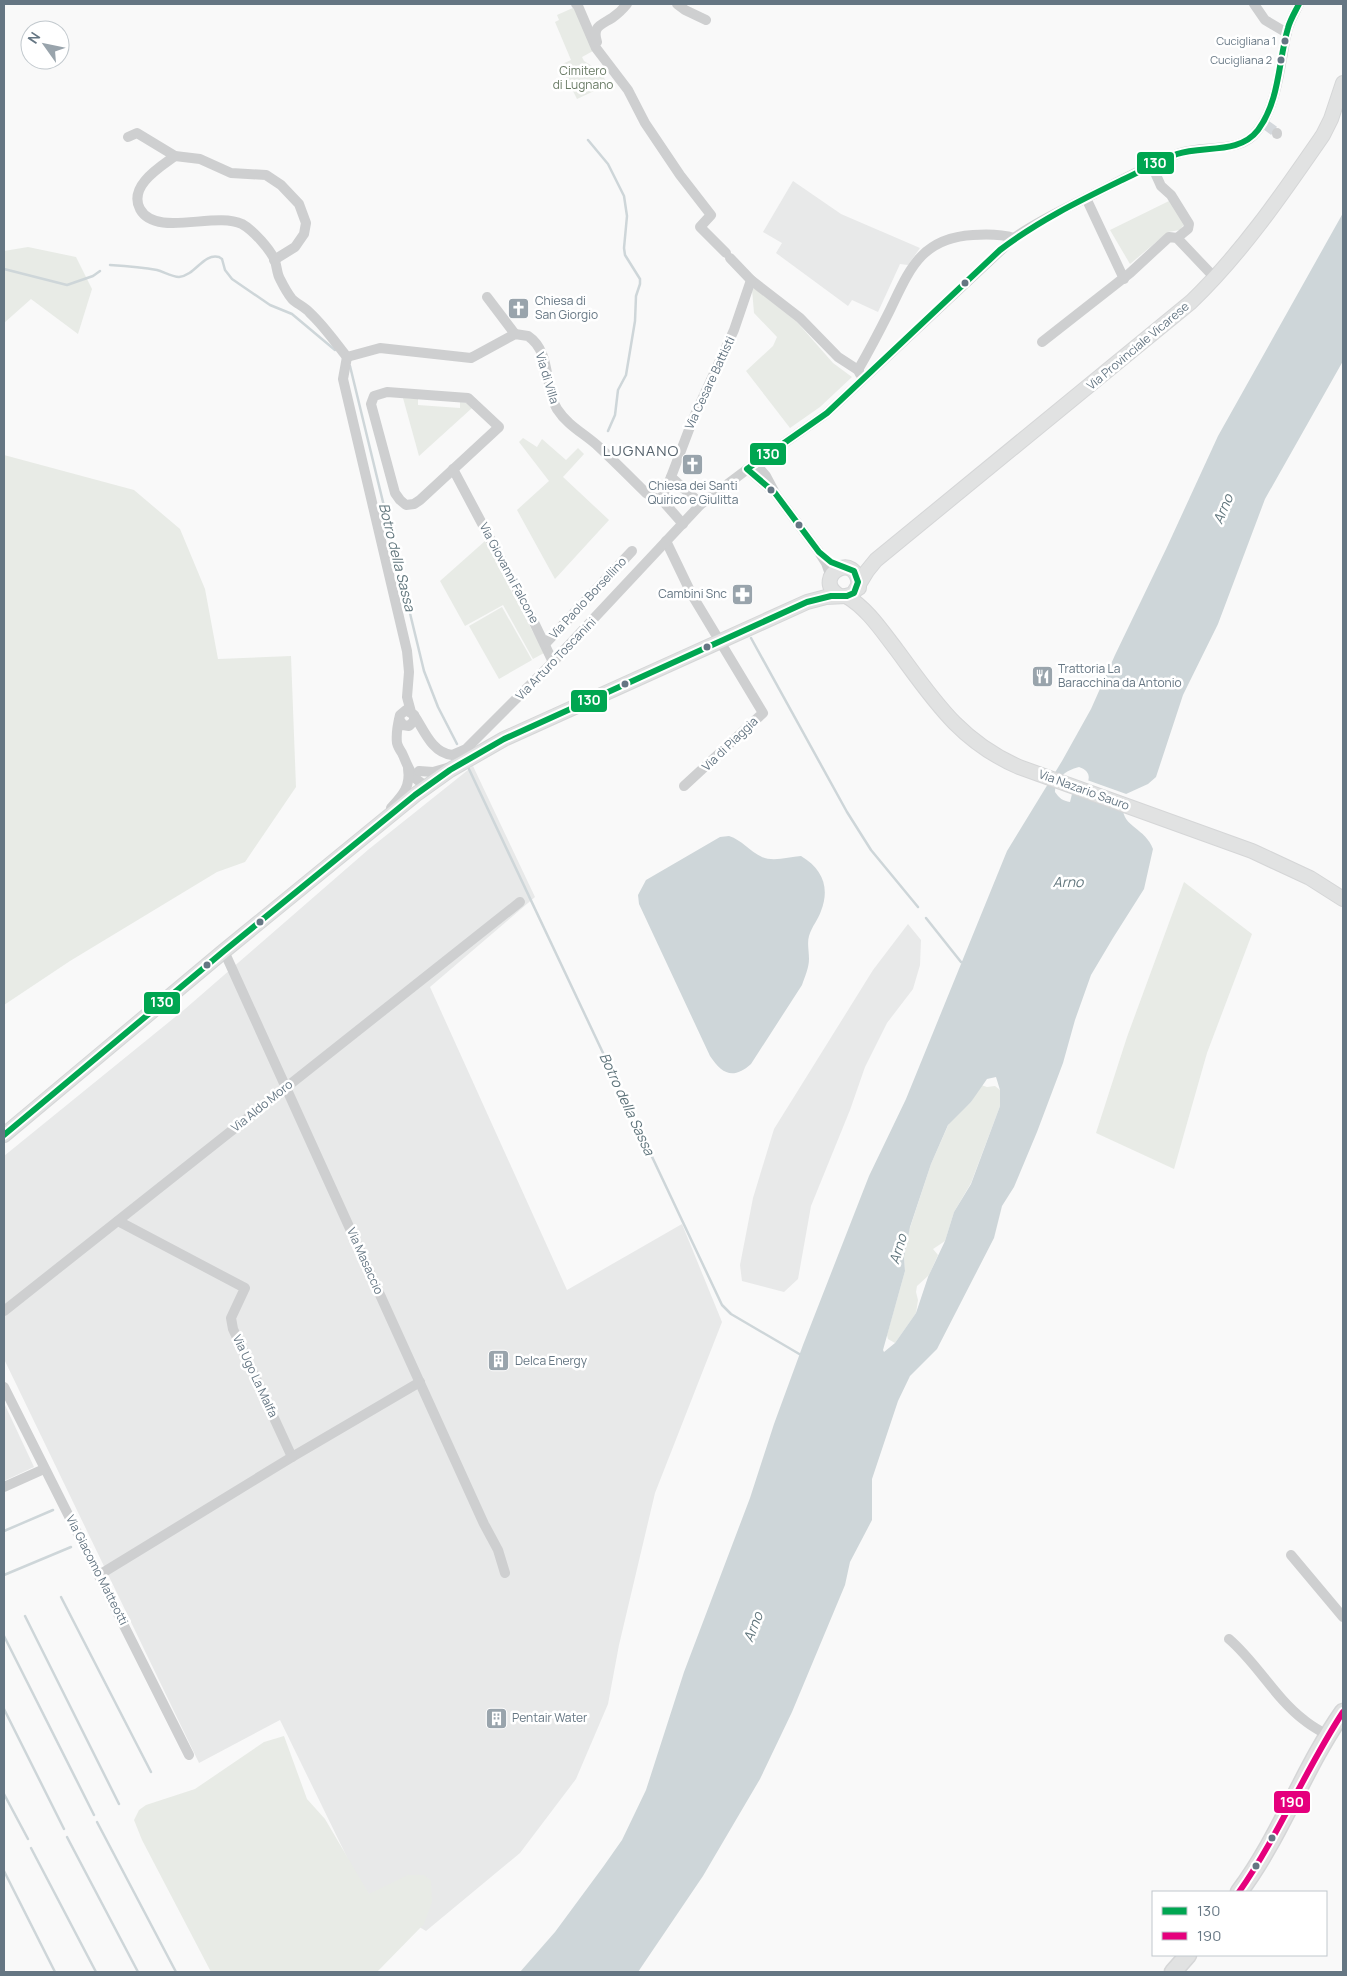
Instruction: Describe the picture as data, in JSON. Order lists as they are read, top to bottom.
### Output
{
  "streets": {
    "main road": ["Via Provinciale Vicarese", "Via Nazario Sauro"],
    "street": [
      "Via di Villa",
      "Via Cesare Battisti",
      "Via Giovanni Falcone",
      "Via Paolo Borsellino",
      "Via Arturo Toscanini",
      "Via di Piaggia",
      "Via Aldo Moro",
      "Via Masaccio",
      "Via Ugo La Malfa",
      "Via Giacomo Matteotti"
    ]
  },
  "crossings": [
    ["Via Provinciale Vicarese", "Via Nazario Sauro"],
    ["Via di Villa", "Via Cesare Battisti"],
    ["Via di Villa", "Via Arturo Toscanini"],
    ["Via Giovanni Falcone", "Via Paolo Borsellino"],
    ["Via Giovanni Falcone", "Via Arturo Toscanini"],
    ["Via Arturo Toscanini", "Via di Piaggia"],
    ["Via Aldo Moro", "Via Masaccio"],
    ["Via Aldo Moro", "Via Ugo La Malfa"]
  ],
  "districts": ["LUGNANO"],
  "water": ["Arno", "Botro della Sassa"],
  "parks": ["Cimitero di Lugnano"],
  "places": {
    "other": ["Cucigliana 1", "Cucigliana 2"],
    "church": ["Chiesa di San Giorgio", "Chiesa dei Santi Quirico e Giulitta"],
    "pharmacy": ["Cambini Snc"],
    "restaurant": ["Trattoria La Baracchina da Antonio"],
    "building": ["Delca Energy", "Pentair Water"]
  },
  "lines": ["transit line 130", "transit line 190"],
  "legend": ["130", "190"],
  "north": "top left"
}
